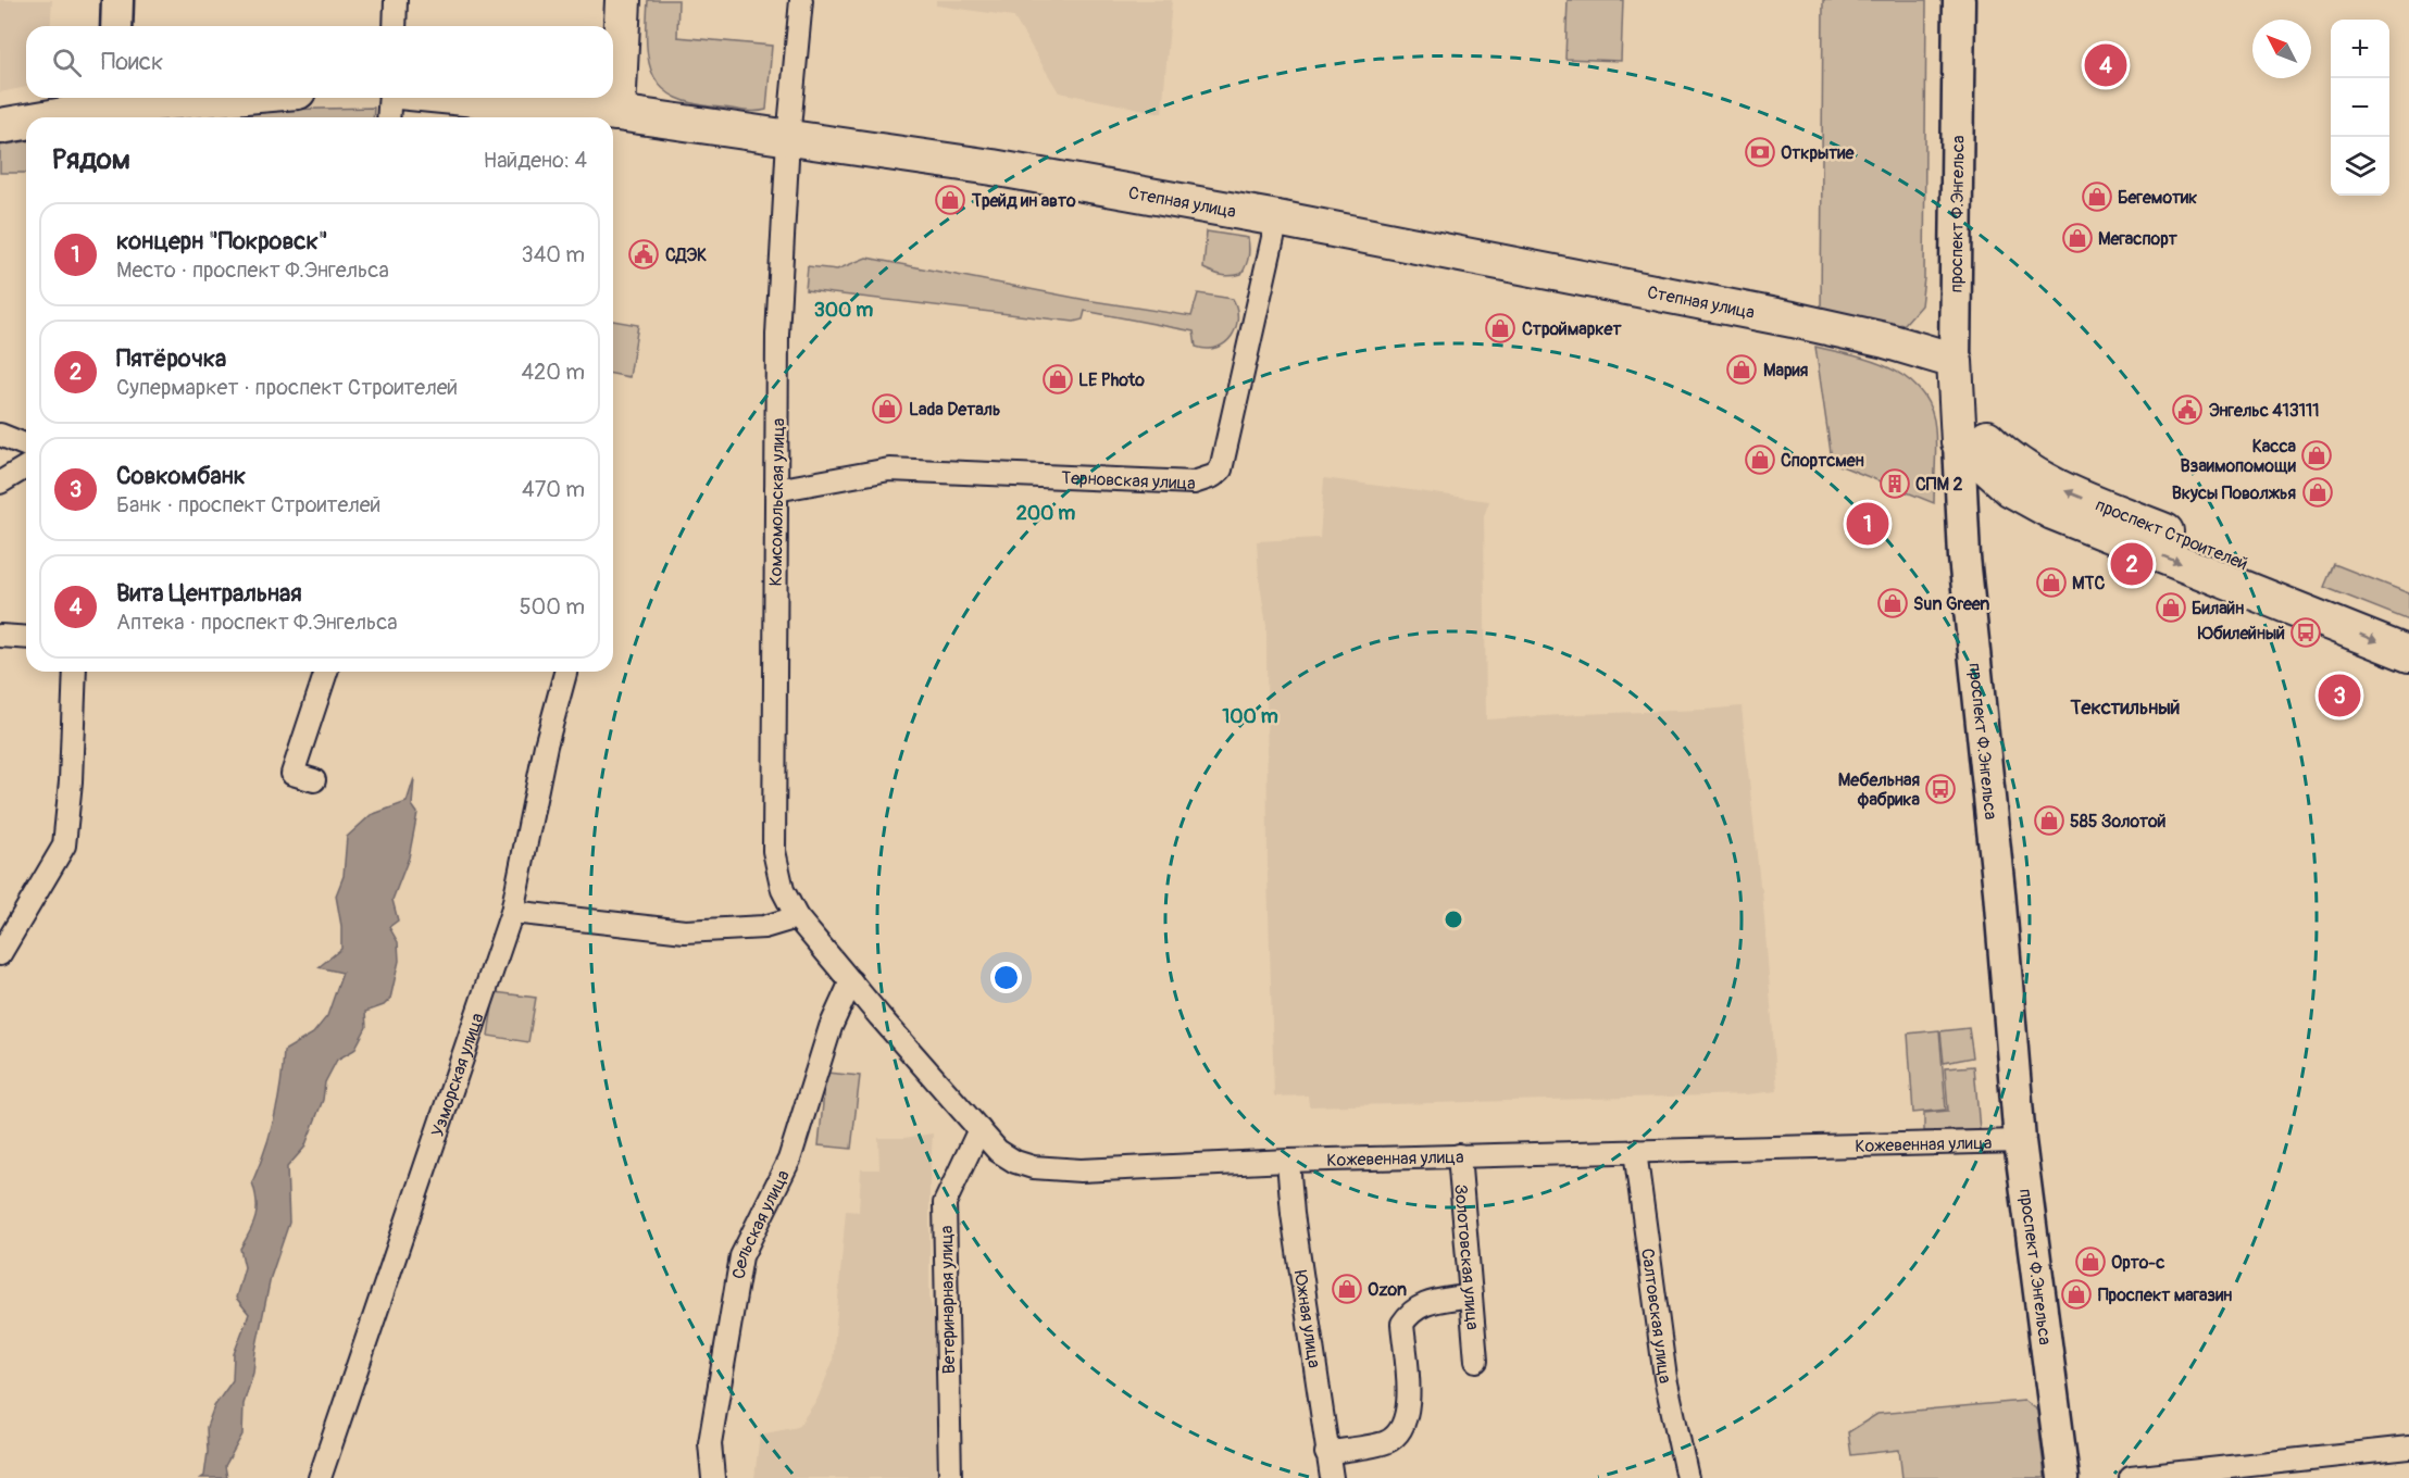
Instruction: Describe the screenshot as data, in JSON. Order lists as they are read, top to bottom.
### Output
{
  "streets": {
    "main road": ["Степная улица", "проспект Ф.Энгельса", "проспект Строителей"],
    "street": [
      "Терновская улица",
      "Комсомольская улица",
      "Узморская улица",
      "Кожевенная улица",
      "Сельская улица",
      "Золотовская улица",
      "Ветеринарная улица",
      "Салтовская улица",
      "Южная улица"
    ]
  },
  "crossings": [
    ["Степная улица", "проспект Ф.Энгельса"],
    ["Степная улица", "Терновская улица"],
    ["Степная улица", "Комсомольская улица"],
    ["проспект Ф.Энгельса", "проспект Строителей"],
    ["проспект Ф.Энгельса", "Кожевенная улица"],
    ["Терновская улица", "Комсомольская улица"],
    ["Комсомольская улица", "Кожевенная улица"],
    ["Комсомольская улица", "Сельская улица"],
    ["Кожевенная улица", "Сельская улица"],
    ["Кожевенная улица", "Золотовская улица"],
    ["Кожевенная улица", "Ветеринарная улица"],
    ["Кожевенная улица", "Салтовская улица"],
    ["Кожевенная улица", "Южная улица"]
  ],
  "districts": ["Текстильный"],
  "places": {
    "bank": ["Открытие"],
    "shop": [
      "Бегемотик",
      "Трейд ин авто",
      "Мегаспорт",
      "Строймаркет",
      "Мария",
      "LE Photo",
      "Lada Dеталь",
      "Касса Взаимопомощи",
      "Спортсмен",
      "Вкусы Поволжья",
      "МТС",
      "Sun Green",
      "Билайн",
      "585 Золотой",
      "Орто-с",
      "Ozon",
      "Проспект магазин"
    ],
    "public building": ["СДЭК", "Энгельс 413111"],
    "building": ["СПМ 2"],
    "bus stop": ["Юбилейный", "Мебельная фабрика"]
  },
  "north": "top left",
  "page": {
    "map_buttons": ["+", "−"],
    "search": "Поиск",
    "pins": [
      "4",
      "1",
      "2",
      "3"
    ],
    "heading": ["Рядом", "Найдено: 4"],
    "list": [
      {
        "mark": "1",
        "name": "концерн \"Покровск\"",
        "note": "Место · проспект Ф.Энгельса",
        "value": "340 m"
      },
      {
        "mark": "2",
        "name": "Пятёрочка",
        "note": "Супермаркет · проспект Строителей",
        "value": "420 m"
      },
      {
        "mark": "3",
        "name": "Совкомбанк",
        "note": "Банк · проспект Строителей",
        "value": "470 m"
      },
      {
        "mark": "4",
        "name": "Вита Центральная",
        "note": "Аптека · проспект Ф.Энгельса",
        "value": "500 m"
      }
    ]
  },
  "rings": ["300 m", "200 m", "100 m"]
}
